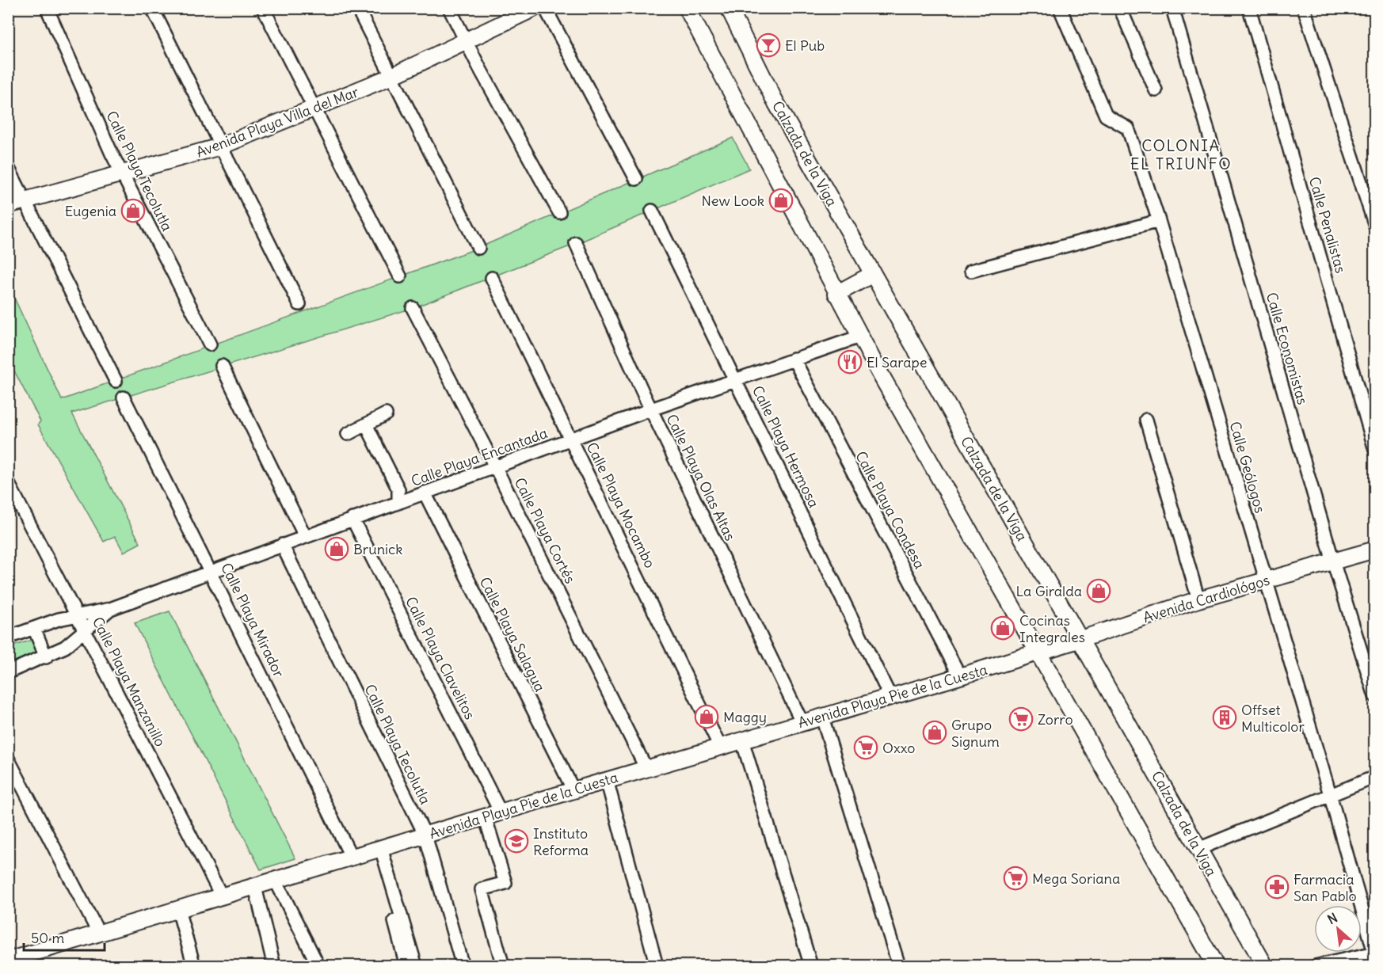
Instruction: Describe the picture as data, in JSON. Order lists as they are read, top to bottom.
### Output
{
  "streets": {
    "main road": [
      "Avenida Playa Villa del Mar",
      "Calzada de la Viga",
      "Avenida Cardiológos",
      "Avenida Playa Pie de la Cuesta"
    ],
    "street": [
      "Calle Playa Tecolutla",
      "Calle Penalistas",
      "Calle Economistas",
      "Calle Playa Hermosa",
      "Calle Playa Encantada",
      "Calle Geólogos",
      "Calle Playa Olas Altas",
      "Calle Playa Mocambo",
      "Calle Playa Condesa",
      "Calle Playa Cortés",
      "Calle Playa Mirador",
      "Calle Playa Salagua",
      "Calle Playa Clavelitos",
      "Calle Playa Manzanillo"
    ]
  },
  "crossings": [
    ["Avenida Playa Villa del Mar", "Calle Playa Tecolutla"],
    ["Calzada de la Viga", "Avenida Cardiológos"],
    ["Calle Playa Tecolutla", "Calle Playa Encantada"],
    ["Calle Playa Tecolutla", "Avenida Playa Pie de la Cuesta"],
    ["Calle Economistas", "Avenida Cardiológos"],
    ["Calle Playa Hermosa", "Calle Playa Encantada"],
    ["Calle Playa Hermosa", "Avenida Playa Pie de la Cuesta"],
    ["Calle Playa Encantada", "Calle Playa Olas Altas"],
    ["Calle Playa Encantada", "Calle Playa Mocambo"],
    ["Calle Playa Encantada", "Calle Playa Condesa"],
    ["Calle Playa Encantada", "Calle Playa Cortés"],
    ["Calle Playa Encantada", "Calle Playa Mirador"],
    ["Calle Playa Encantada", "Calle Playa Salagua"],
    ["Calle Playa Encantada", "Calle Playa Clavelitos"],
    ["Calle Playa Encantada", "Calle Playa Manzanillo"],
    ["Calle Geólogos", "Avenida Cardiológos"],
    ["Calle Playa Olas Altas", "Avenida Playa Pie de la Cuesta"],
    ["Calle Playa Mocambo", "Avenida Playa Pie de la Cuesta"],
    ["Calle Playa Condesa", "Avenida Playa Pie de la Cuesta"],
    ["Calle Playa Cortés", "Avenida Playa Pie de la Cuesta"],
    ["Avenida Cardiológos", "Avenida Playa Pie de la Cuesta"],
    ["Calle Playa Mirador", "Avenida Playa Pie de la Cuesta"],
    ["Calle Playa Salagua", "Avenida Playa Pie de la Cuesta"],
    ["Calle Playa Clavelitos", "Avenida Playa Pie de la Cuesta"],
    ["Calle Playa Manzanillo", "Avenida Playa Pie de la Cuesta"]
  ],
  "districts": ["COLONIA EL TRIUNFO"],
  "places": {
    "bar": ["El Pub"],
    "shop": [
      "New Look",
      "Eugenia",
      "Brunick",
      "La Giralda",
      "Cocinas Integrales",
      "Maggy",
      "Grupo Signum"
    ],
    "restaurant": ["El Sarape"],
    "building": ["Offset Multicolor"],
    "supermarket": ["Zorro", "Oxxo", "Mega Soriana"],
    "school or university": ["Instituto Reforma"],
    "pharmacy": ["Farmacia San Pablo"]
  },
  "scale_bar": "50 m",
  "north": "top left"
}
